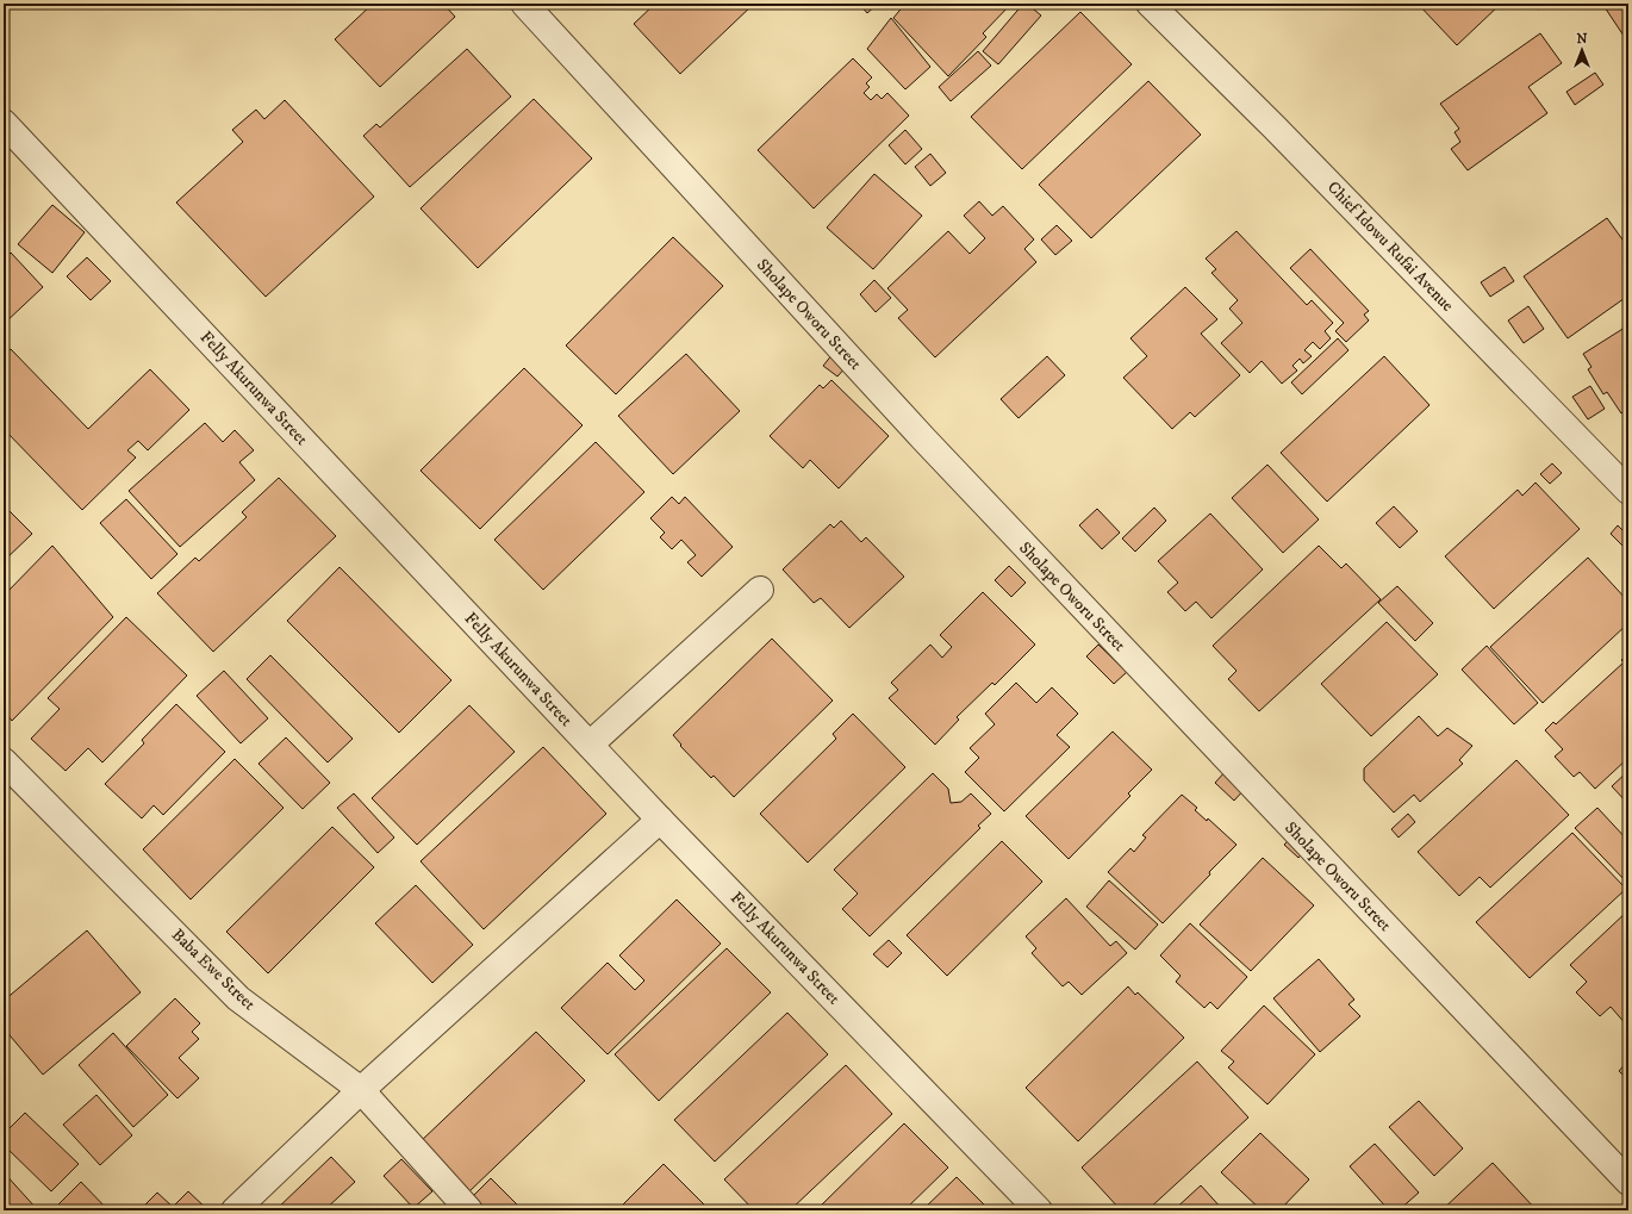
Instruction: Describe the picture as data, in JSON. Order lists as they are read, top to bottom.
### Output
{
  "streets": {
    "street": [
      "Chief Idowu Rufai Avenue",
      "Sholape Oworu Street",
      "Felly Akurunwa Street",
      "Baba Ewe Street"
    ]
  },
  "north": "top"
}
